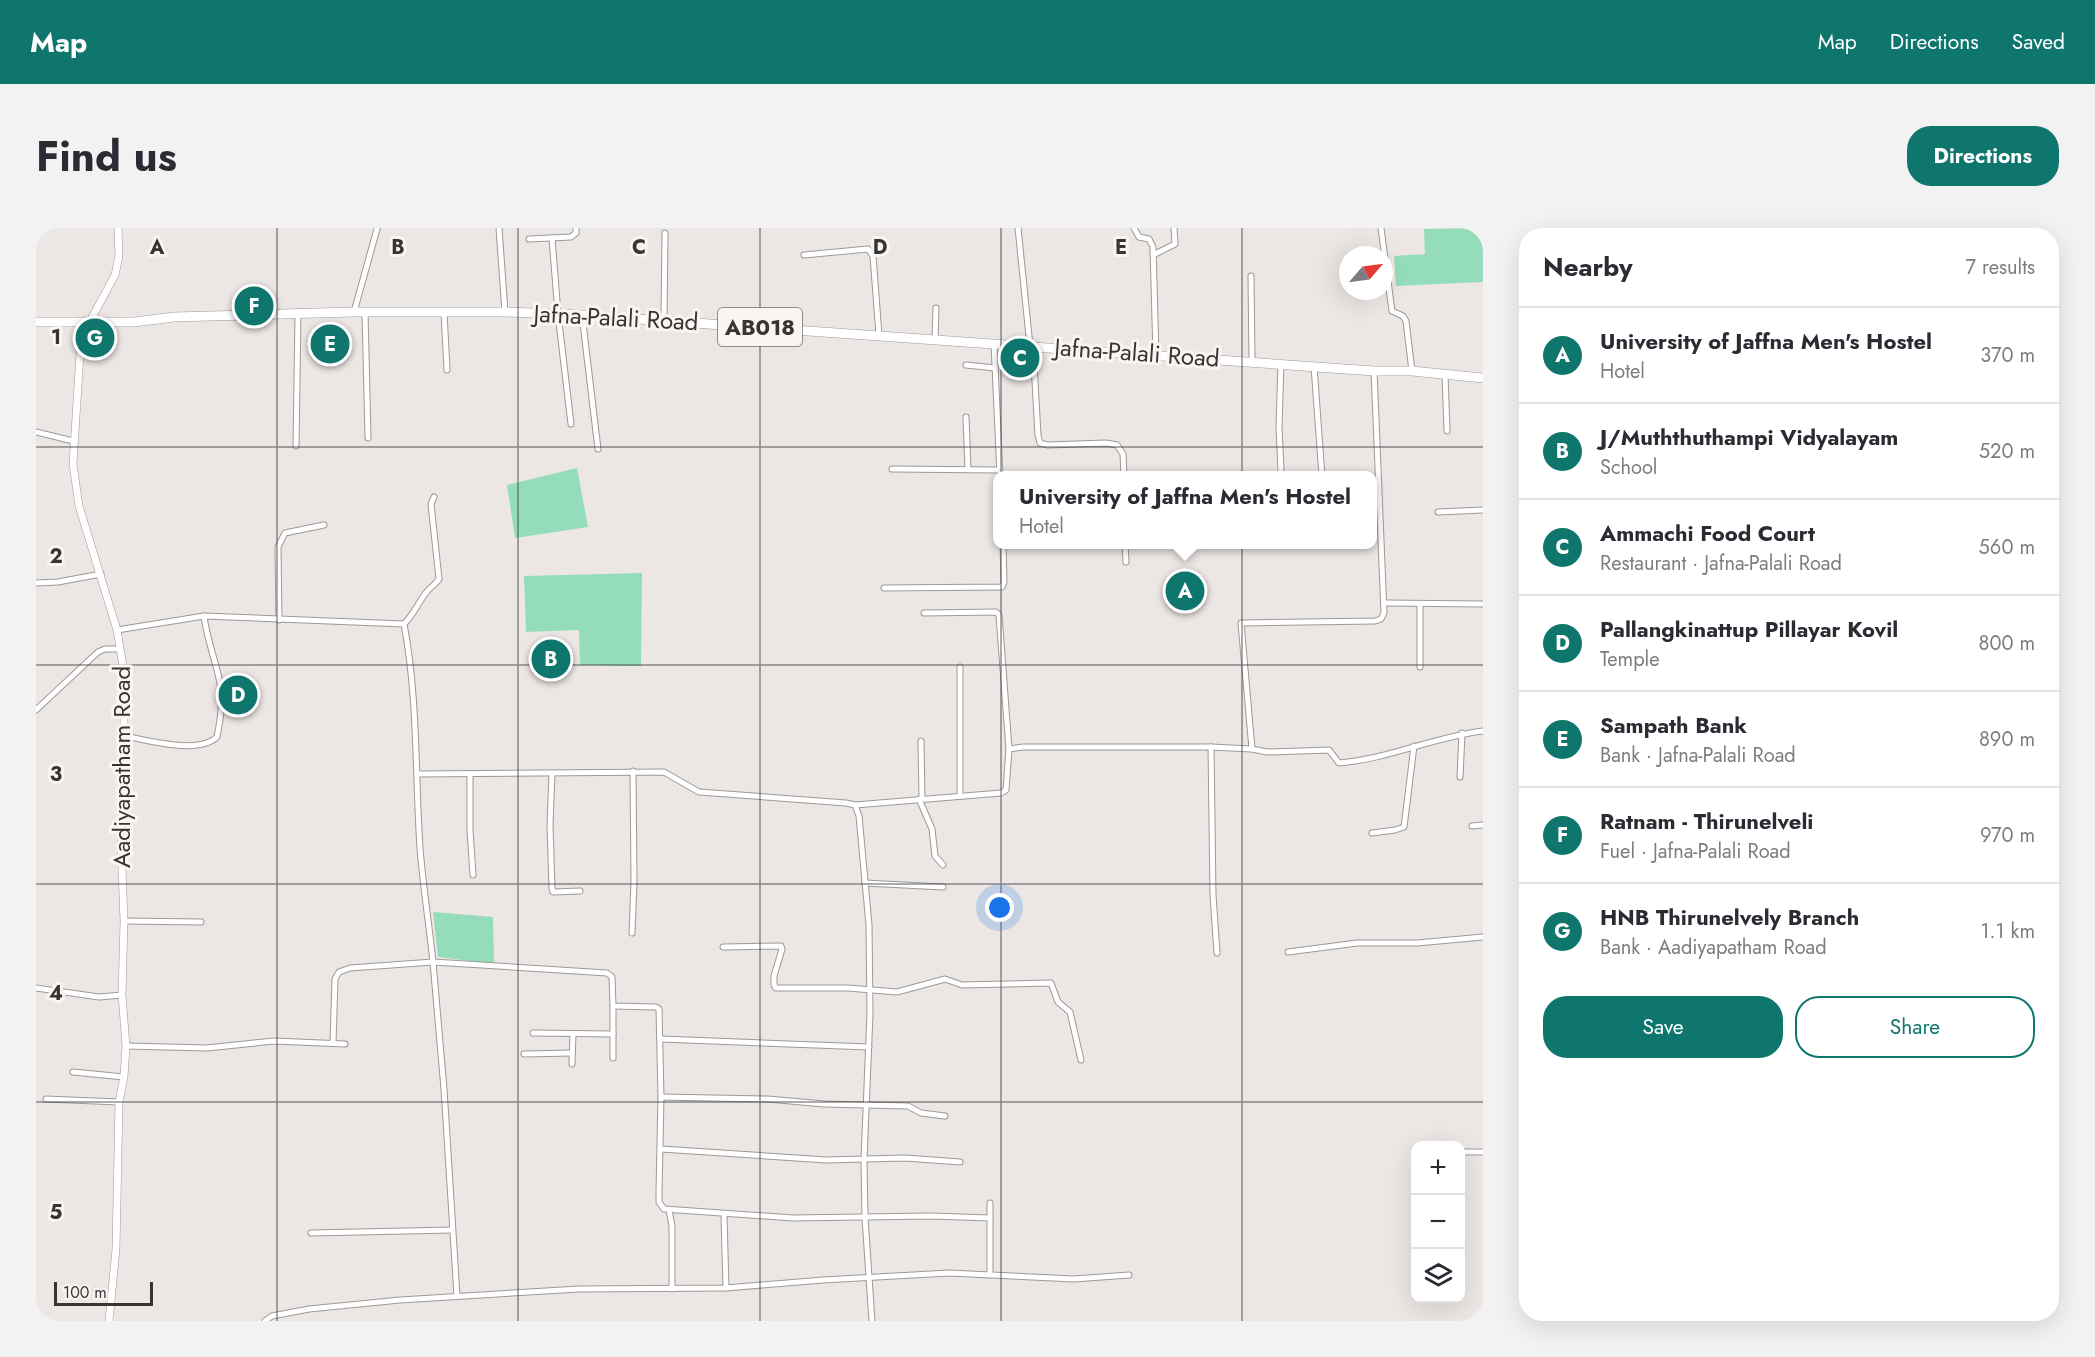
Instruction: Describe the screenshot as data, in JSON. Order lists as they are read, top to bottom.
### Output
{
  "streets": {
    "main road": ["Jafna-Palali Road", "AB018"],
    "street": ["Aadiyapatham Road"]
  },
  "crossings": [
    ["Jafna-Palali Road", "Aadiyapatham Road"]
  ],
  "scale_bar": "100 m",
  "north": "top right",
  "page": {
    "header": "Map",
    "nav": ["Map", "Directions", "Saved"],
    "title": "Find us",
    "buttons": [
      "Directions",
      ["Save", "Share"]
    ],
    "heading": ["Nearby", "7 results"],
    "pins": [
      "F",
      "G",
      "E",
      "C",
      "A",
      "B",
      "D"
    ],
    "list": [
      {
        "mark": "A",
        "name": "University of Jaffna Men's Hostel",
        "note": "Hotel",
        "value": "370 m"
      },
      {
        "mark": "B",
        "name": "J/Muththuthampi Vidyalayam",
        "note": "School",
        "value": "520 m"
      },
      {
        "mark": "C",
        "name": "Ammachi Food Court",
        "note": "Restaurant · Jafna-Palali Road",
        "value": "560 m"
      },
      {
        "mark": "D",
        "name": "Pallangkinattup Pillayar Kovil",
        "note": "Temple",
        "value": "800 m"
      },
      {
        "mark": "E",
        "name": "Sampath Bank",
        "note": "Bank · Jafna-Palali Road",
        "value": "890 m"
      },
      {
        "mark": "F",
        "name": "Ratnam - Thirunelveli",
        "note": "Fuel · Jafna-Palali Road",
        "value": "970 m"
      },
      {
        "mark": "G",
        "name": "HNB Thirunelvely Branch",
        "note": "Bank · Aadiyapatham Road",
        "value": "1.1 km"
      }
    ],
    "popup": ["University of Jaffna Men's Hostel", "Hotel"],
    "map_buttons": ["+", "−"],
    "scale": "100 m"
  },
  "grid": {
    "columns": [
      "A",
      "B",
      "C",
      "D",
      "E"
    ],
    "rows": [
      "1",
      "2",
      "3",
      "4",
      "5"
    ]
  }
}
